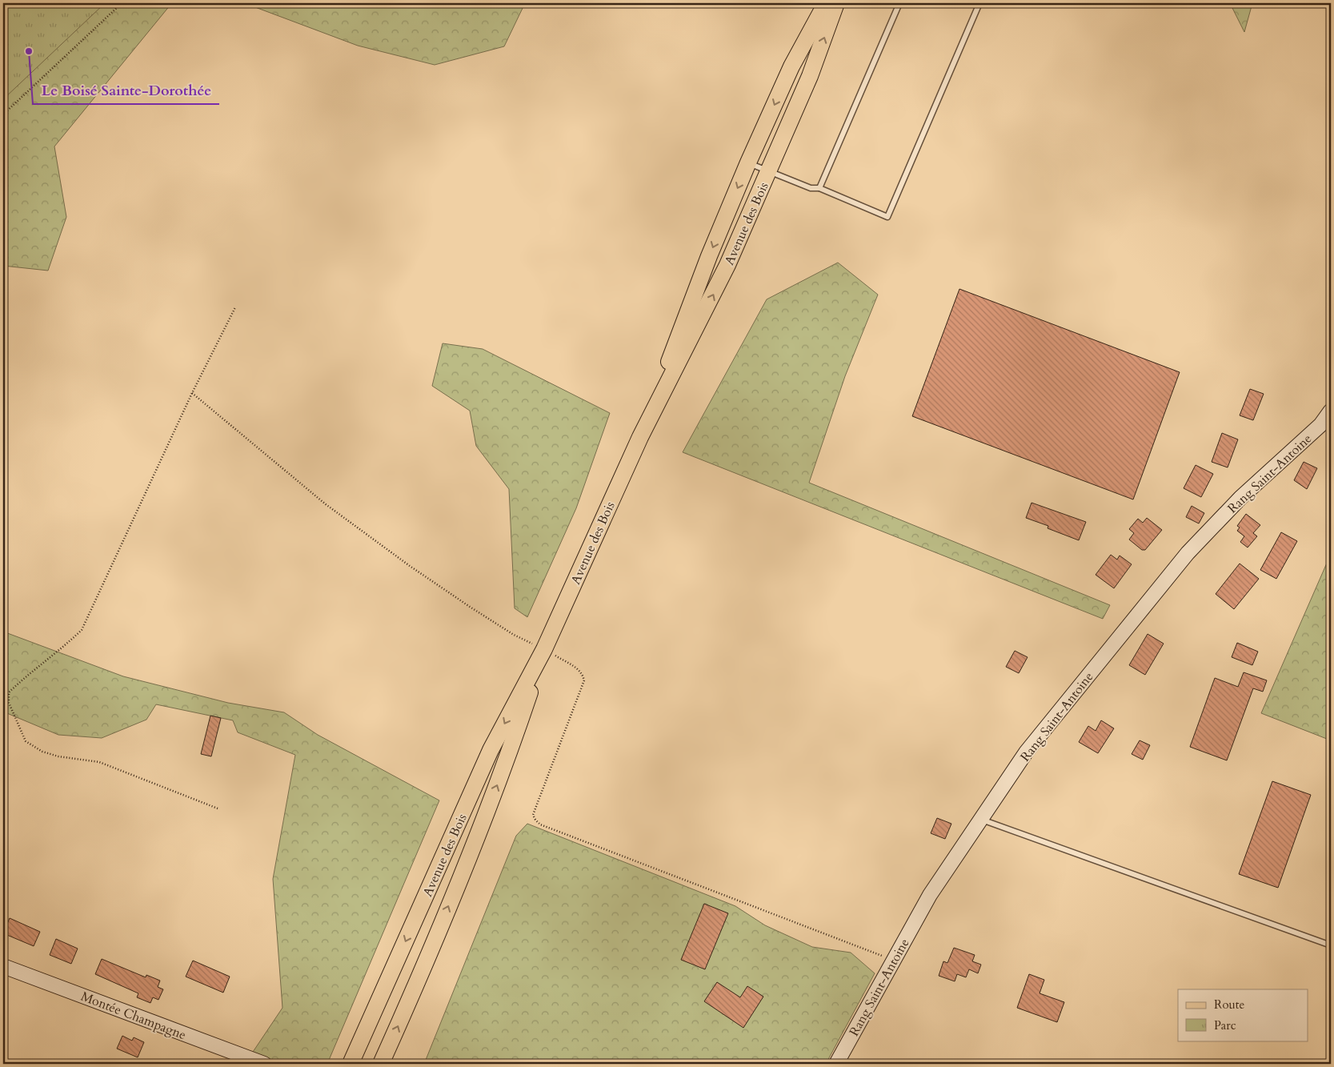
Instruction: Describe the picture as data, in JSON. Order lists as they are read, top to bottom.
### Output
{
  "streets": {
    "main road": ["Avenue des Bois"],
    "street": ["Rang Saint-Antoine", "Montée Champagne"]
  },
  "places": ["Le Boisé Sainte-Dorothée"],
  "legend": ["Route", "Parc"]
}
